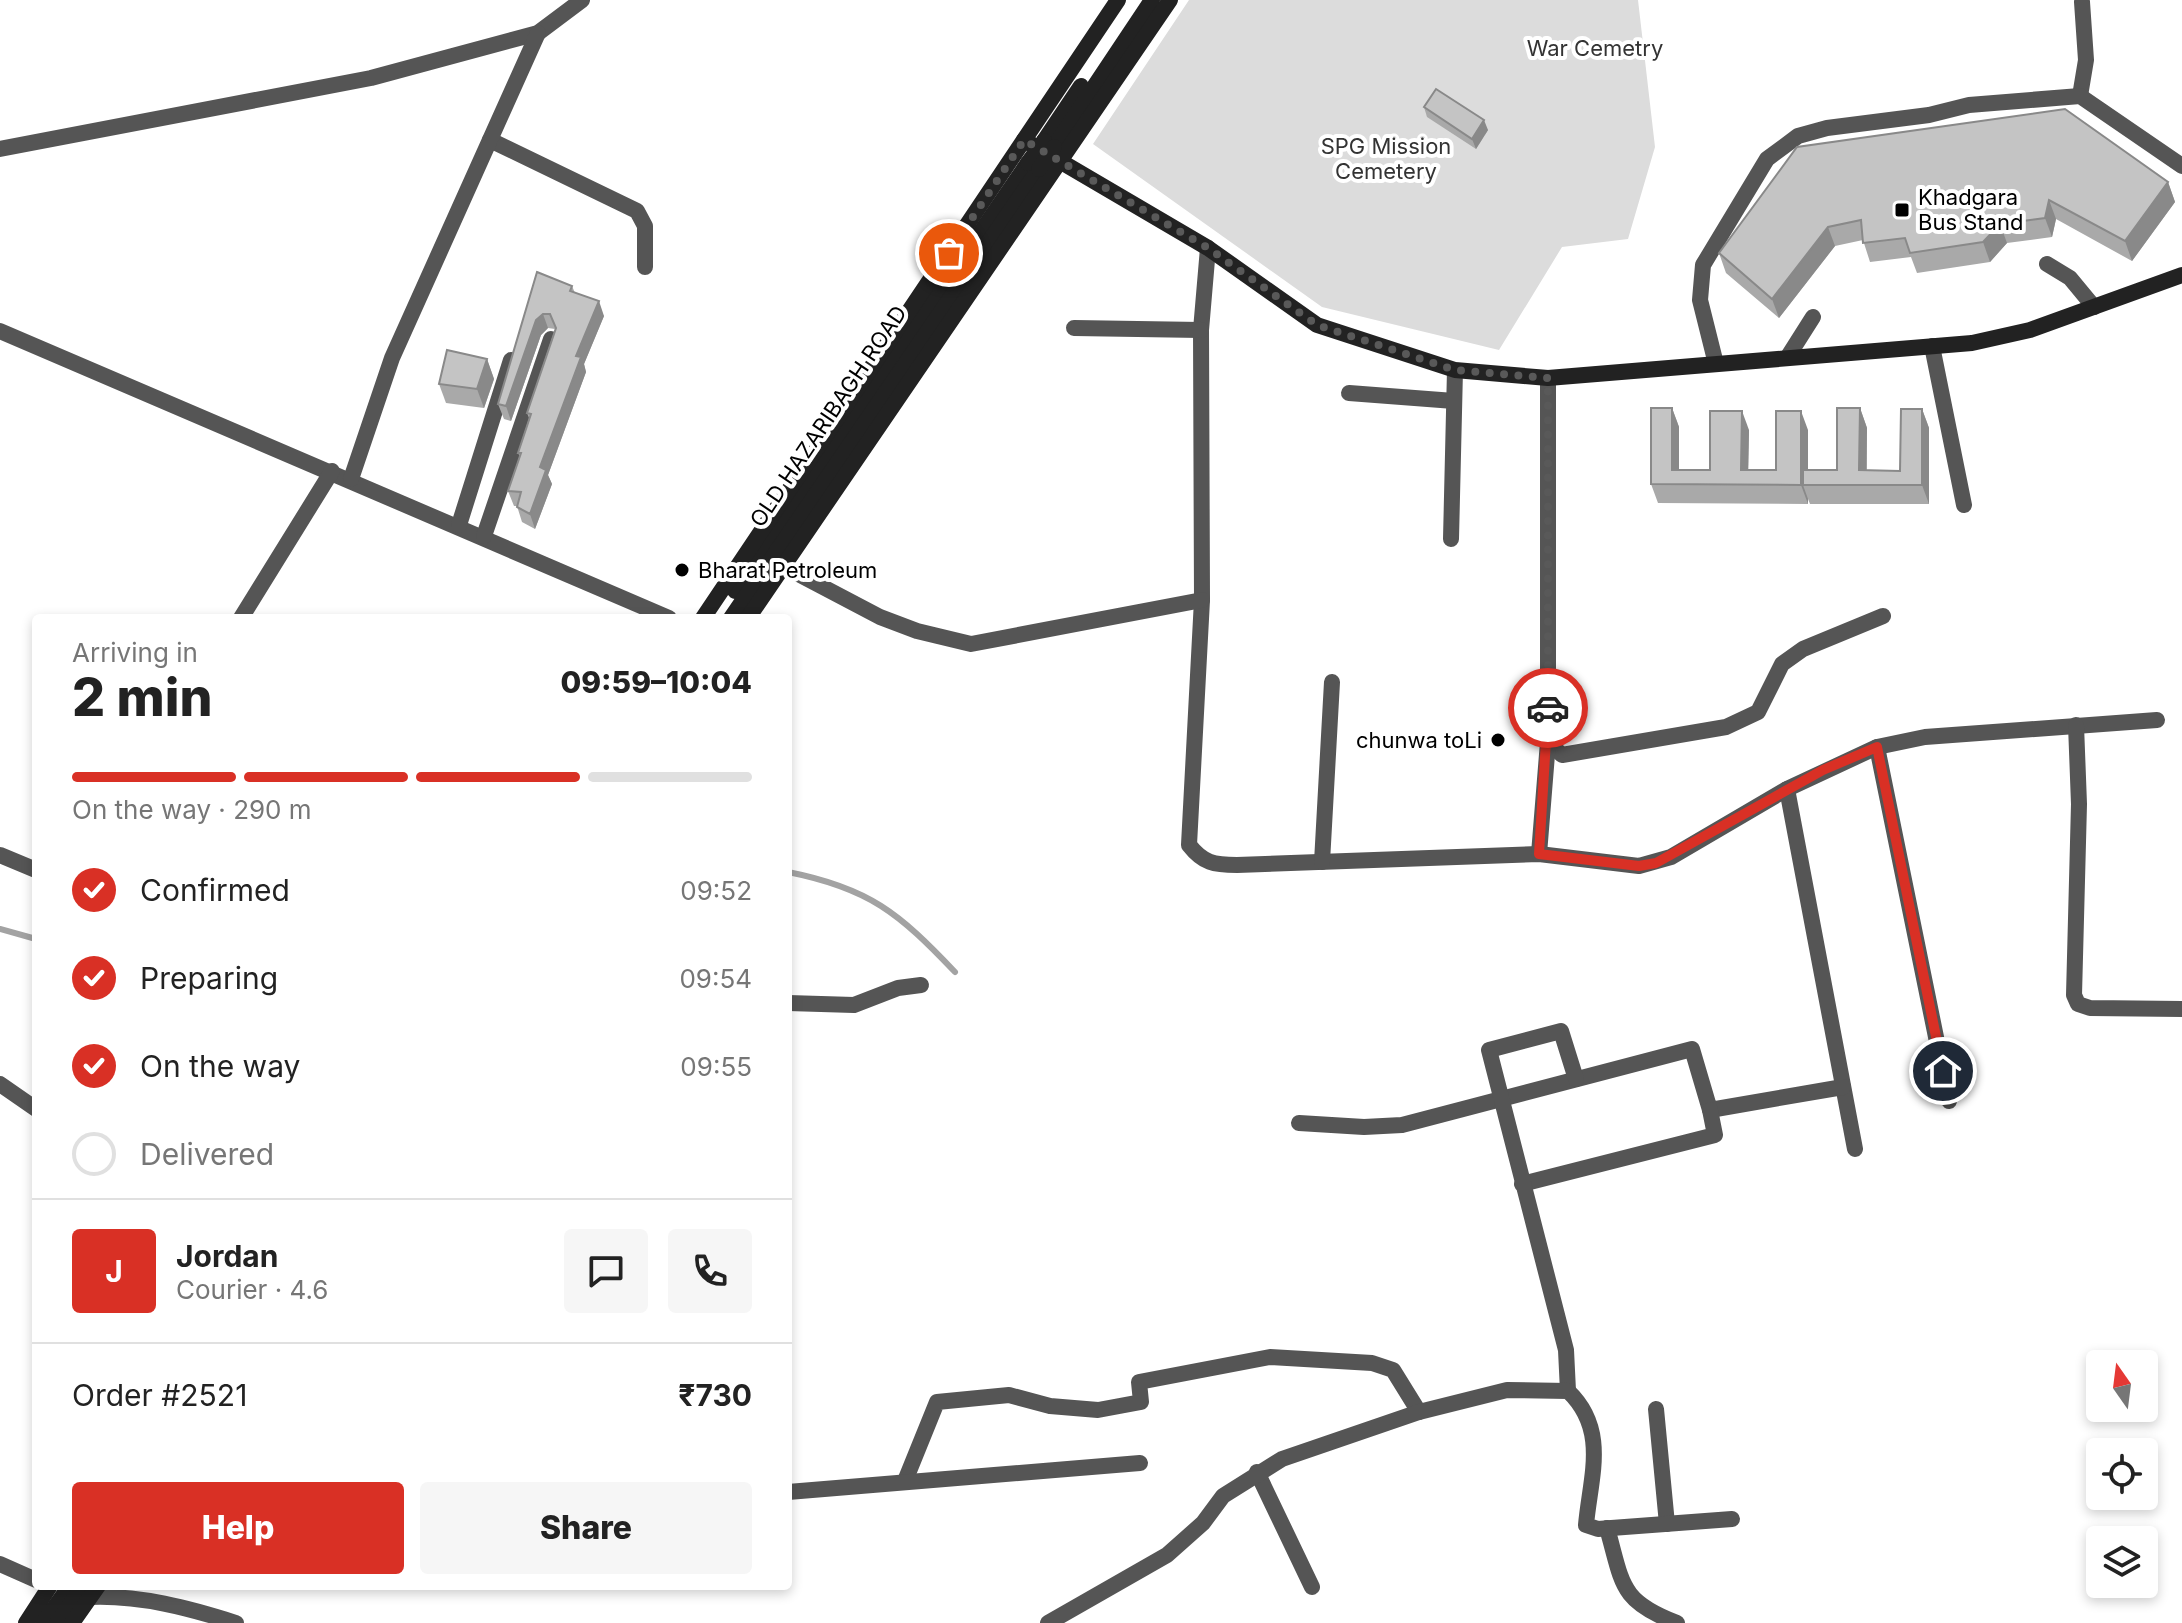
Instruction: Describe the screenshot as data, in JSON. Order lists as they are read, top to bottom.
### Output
{
  "streets": {
    "street": ["OLD HAZARIBAGH ROAD"]
  },
  "parks": ["War Cemetry", "SPG Mission Cemetery"],
  "places": {
    "transit": ["Khadgara Bus Stand"],
    "other": ["Bharat Petroleum", "chunwa toLi"]
  },
  "north": "top",
  "page": {
    "heading": ["2 min", "Arriving in", "09:59–10:04"],
    "panel": [
      "Jordan",
      "Courier · 4.6",
      "Order #2521",
      "₹730"
    ],
    "bar": "On the way · 290 m",
    "list": [
      ["Confirmed", "09:52"],
      ["Preparing", "09:54"],
      ["On the way", "09:55"],
      "Delivered"
    ],
    "round": "J",
    "buttons": ["Help", "Share"]
  }
}
